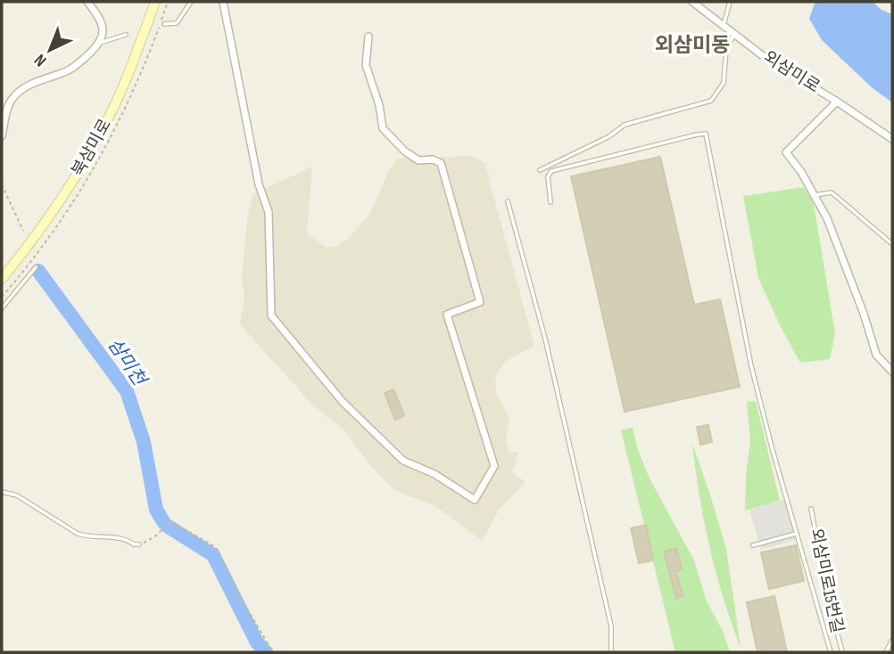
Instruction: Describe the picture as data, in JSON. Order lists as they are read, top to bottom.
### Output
{
  "streets": {
    "street": ["외삼미로", "북삼미로"],
    "lane": ["외삼미로15번길"]
  },
  "districts": ["외삼미동"],
  "water": ["삼미천"],
  "north": "bottom left"
}
